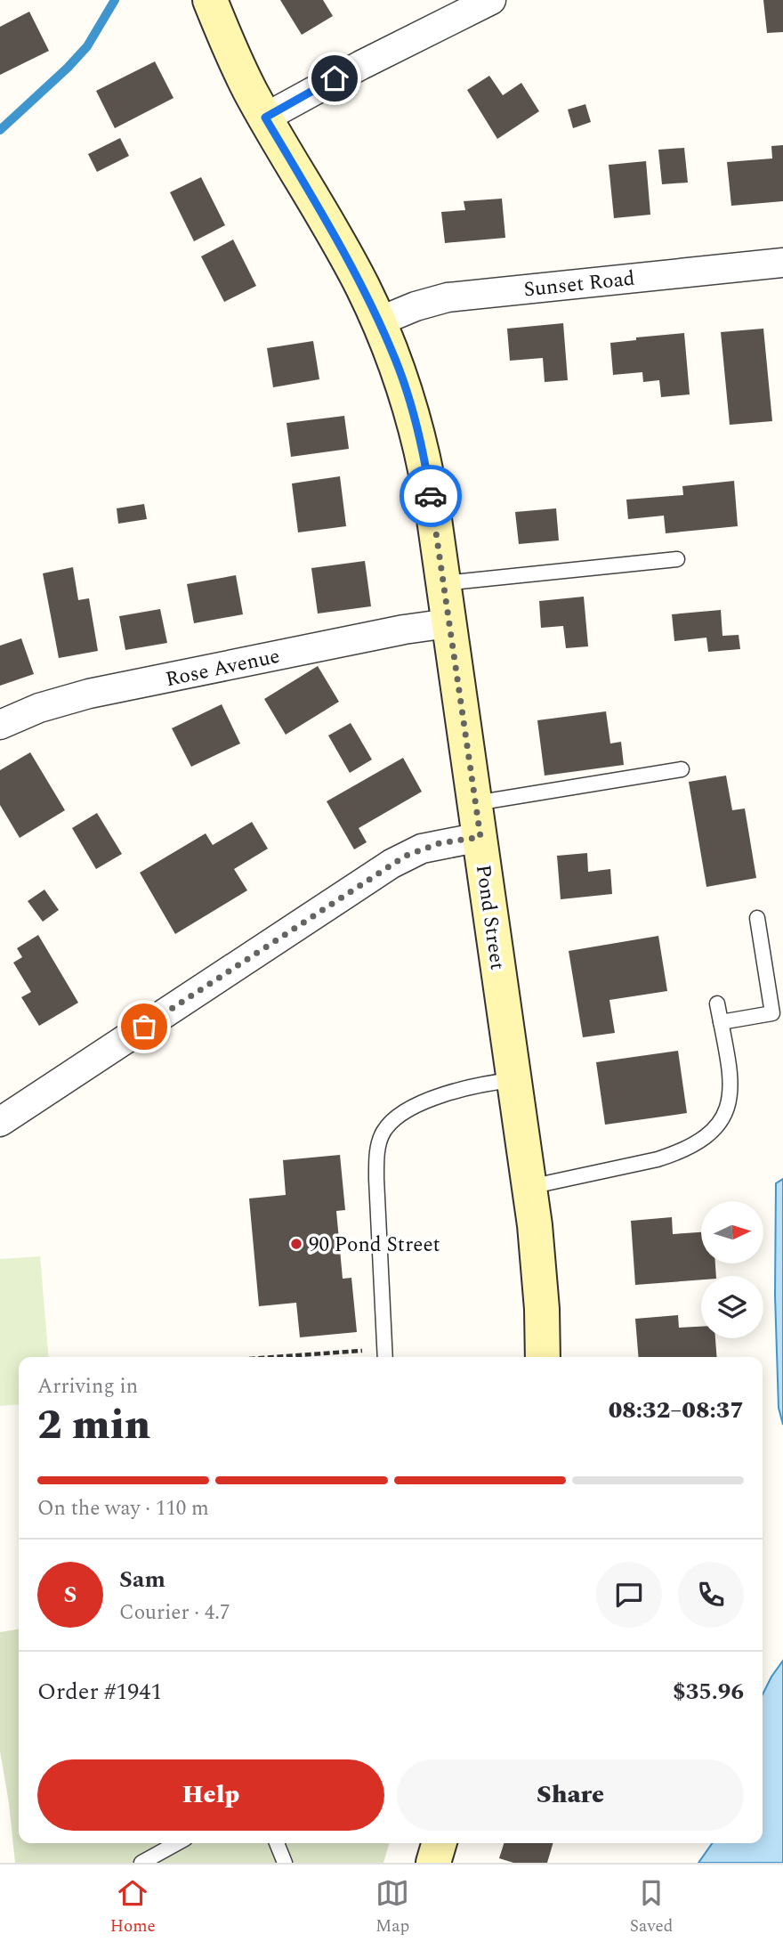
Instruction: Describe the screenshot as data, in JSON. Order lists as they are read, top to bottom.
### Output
{
  "streets": {
    "main road": ["Pond Street"],
    "street": ["Sunset Road", "Rose Avenue"]
  },
  "crossings": [
    ["Sunset Road", "Pond Street"],
    ["Rose Avenue", "Pond Street"]
  ],
  "places": ["90 Pond Street"],
  "north": "right",
  "page": {
    "heading": ["2 min", "Arriving in", "08:32–08:37"],
    "panel": [
      "Sam",
      "Courier · 4.7",
      "Order #1941",
      "$35.96"
    ],
    "bar": "On the way · 110 m",
    "round": "S",
    "buttons": ["Help", "Share"],
    "tabs": ["Home", "Map", "Saved"]
  }
}
